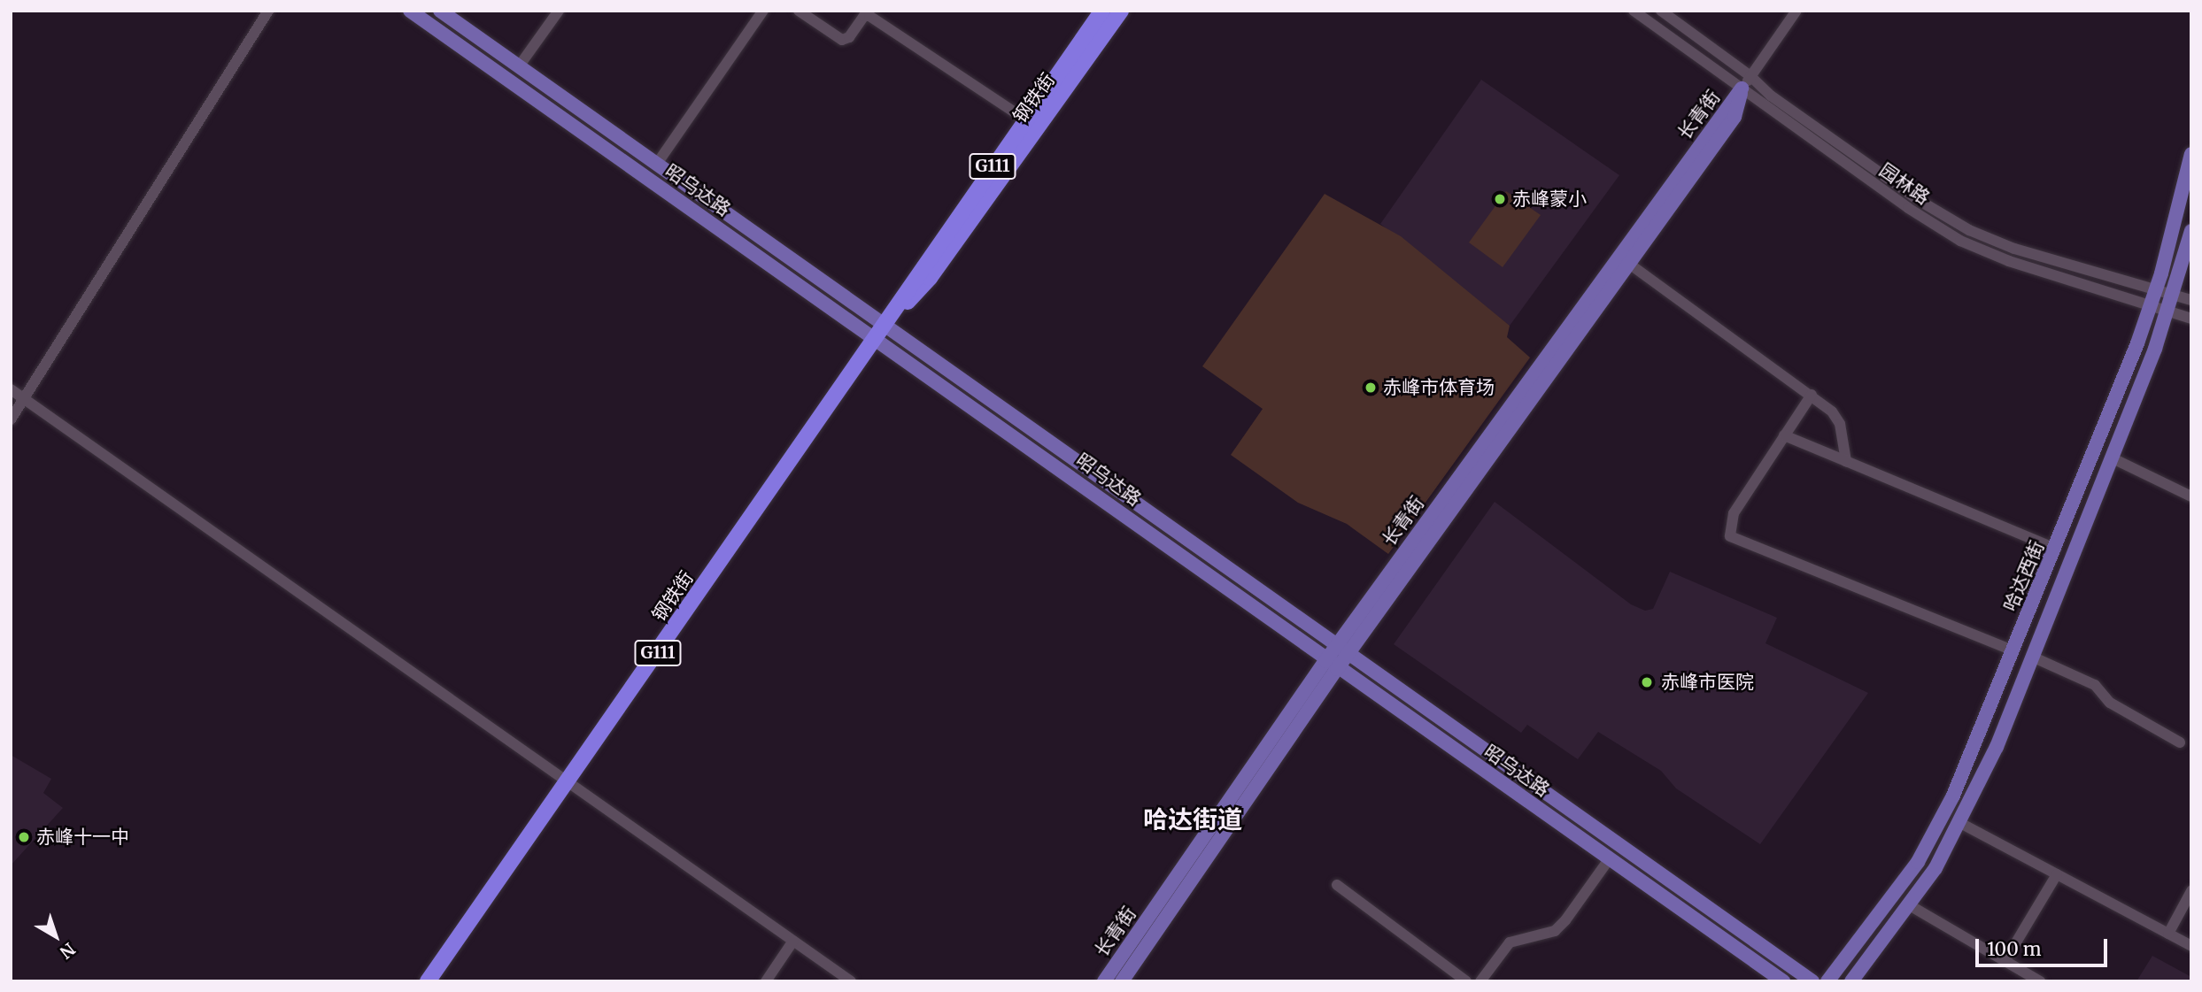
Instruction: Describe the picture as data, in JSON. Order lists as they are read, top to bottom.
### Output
{
  "streets": {
    "highway": ["钢铁街", "G111"],
    "main road": ["长青街", "昭乌达路", "哈达西街"],
    "street": ["园林路"]
  },
  "crossings": [
    ["钢铁街", "昭乌达路"],
    ["长青街", "园林路"],
    ["长青街", "昭乌达路"],
    ["园林路", "哈达西街"]
  ],
  "districts": ["哈达街道"],
  "places": [
    "赤峰蒙小",
    "赤峰市体育场",
    "赤峰市医院",
    "赤峰十一中"
  ],
  "scale_bar": "100 m",
  "north": "bottom right"
}
